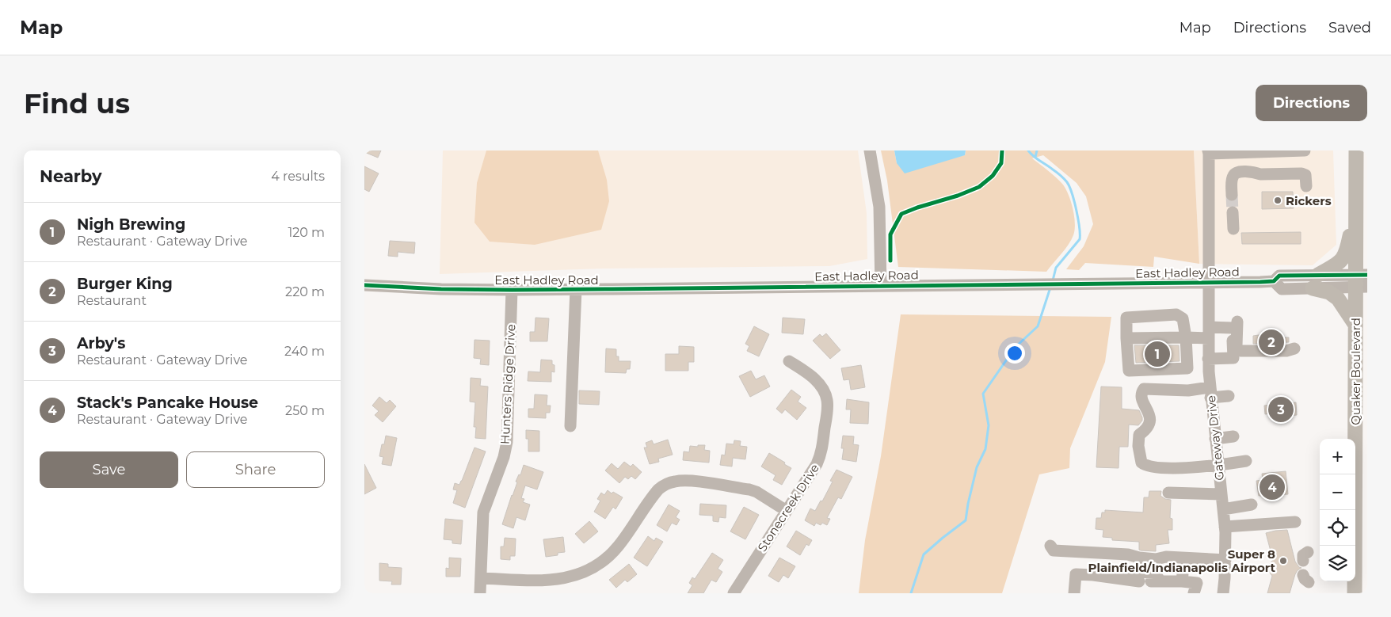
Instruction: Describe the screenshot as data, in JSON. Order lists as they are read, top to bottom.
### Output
{
  "streets": {
    "main road": ["Quaker Boulevard"],
    "street": [
      "East Hadley Road",
      "Hunters Ridge Drive",
      "Gateway Drive",
      "Stonecreek Drive"
    ]
  },
  "crossings": [
    ["East Hadley Road", "Quaker Boulevard"],
    ["East Hadley Road", "Hunters Ridge Drive"],
    ["East Hadley Road", "Gateway Drive"]
  ],
  "places": ["Rickers", "Super 8 Plainfield/Indianapolis Airport"],
  "page": {
    "header": "Map",
    "nav": ["Map", "Directions", "Saved"],
    "buttons": [
      "Directions",
      ["Save", "Share"]
    ],
    "title": "Find us",
    "heading": ["Nearby", "4 results"],
    "list": [
      {
        "mark": "1",
        "name": "Nigh Brewing",
        "note": "Restaurant · Gateway Drive",
        "value": "120 m"
      },
      {
        "mark": "2",
        "name": "Burger King",
        "note": "Restaurant",
        "value": "220 m"
      },
      {
        "mark": "3",
        "name": "Arby's",
        "note": "Restaurant · Gateway Drive",
        "value": "240 m"
      },
      {
        "mark": "4",
        "name": "Stack's Pancake House",
        "note": "Restaurant · Gateway Drive",
        "value": "250 m"
      }
    ],
    "pins": [
      "2",
      "1",
      "3",
      "4"
    ],
    "map_buttons": ["+", "−"]
  }
}
